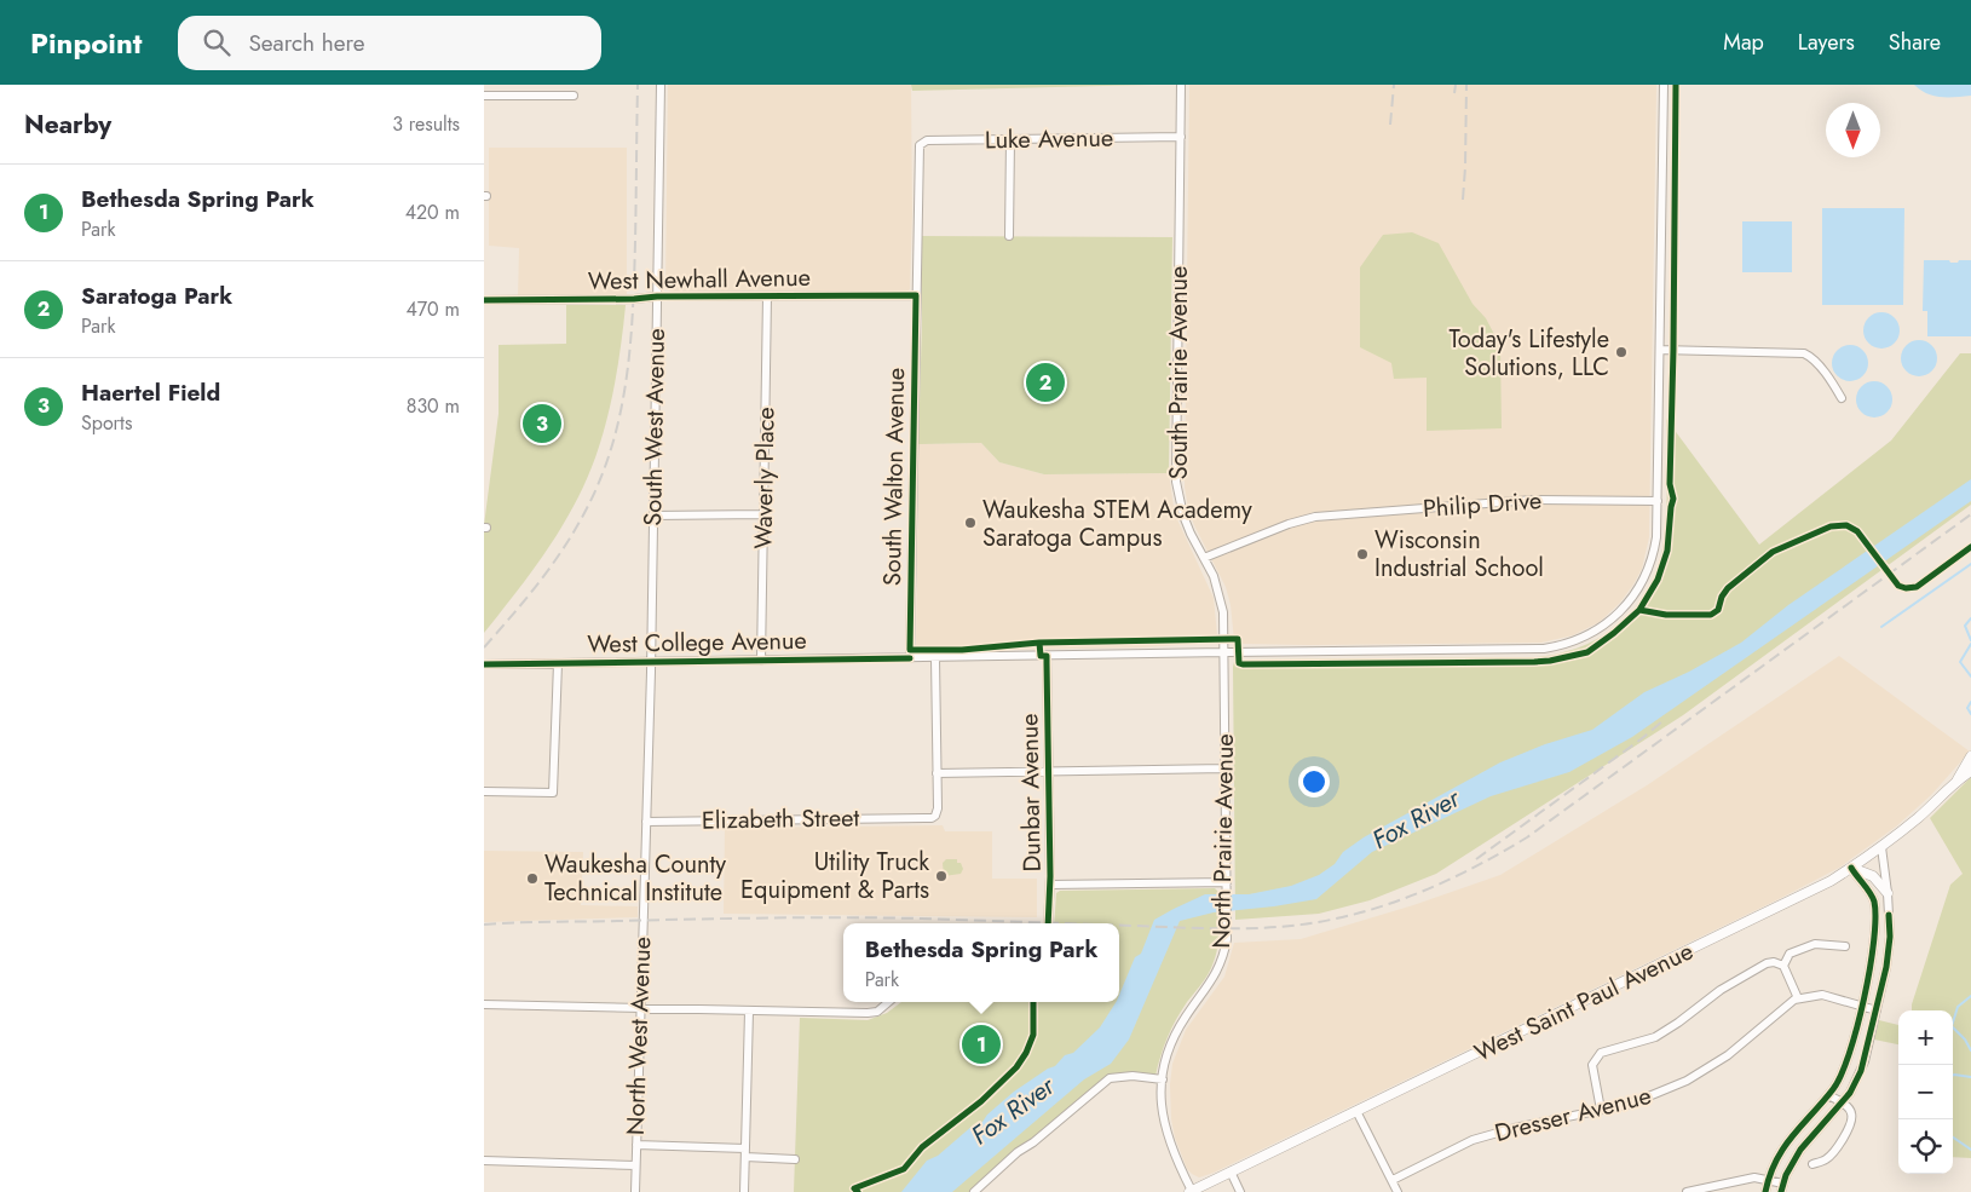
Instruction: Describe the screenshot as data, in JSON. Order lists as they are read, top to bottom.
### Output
{
  "streets": {
    "main road": ["West Saint Paul Avenue"],
    "street": [
      "Luke Avenue",
      "West Newhall Avenue",
      "South Prairie Avenue",
      "South West Avenue",
      "South Walton Avenue",
      "Waverly Place",
      "Philip Drive",
      "West College Avenue",
      "Dunbar Avenue",
      "Elizabeth Street",
      "North Prairie Avenue",
      "North West Avenue",
      "Dresser Avenue"
    ]
  },
  "crossings": [
    ["Luke Avenue", "South Prairie Avenue"],
    ["Luke Avenue", "South Walton Avenue"],
    ["West Newhall Avenue", "South West Avenue"],
    ["West Newhall Avenue", "South Walton Avenue"],
    ["West Newhall Avenue", "Waverly Place"],
    ["South Prairie Avenue", "Philip Drive"],
    ["South Prairie Avenue", "West College Avenue"],
    ["South Prairie Avenue", "North Prairie Avenue"],
    ["South West Avenue", "West College Avenue"],
    ["South West Avenue", "North West Avenue"],
    ["South Walton Avenue", "West College Avenue"],
    ["Waverly Place", "West College Avenue"],
    ["Philip Drive", "West College Avenue"],
    ["West College Avenue", "Dunbar Avenue"],
    ["West College Avenue", "North Prairie Avenue"],
    ["West College Avenue", "North West Avenue"],
    ["Elizabeth Street", "North West Avenue"],
    ["North Prairie Avenue", "West Saint Paul Avenue"]
  ],
  "water": ["Fox River"],
  "places": [
    "Today's Lifestyle Solutions, LLC",
    "Waukesha STEM Academy Saratoga Campus",
    "Wisconsin Industrial School",
    "Utility Truck Equipment & Parts",
    "Waukesha County Technical Institute"
  ],
  "north": "bottom",
  "page": {
    "header": "Pinpoint",
    "search": "Search here",
    "nav": ["Map", "Layers", "Share"],
    "heading": ["Nearby", "3 results"],
    "list": [
      {
        "mark": "1",
        "name": "Bethesda Spring Park",
        "note": "Park",
        "value": "420 m"
      },
      {
        "mark": "2",
        "name": "Saratoga Park",
        "note": "Park",
        "value": "470 m"
      },
      {
        "mark": "3",
        "name": "Haertel Field",
        "note": "Sports",
        "value": "830 m"
      }
    ],
    "pins": ["2", "3", "1"],
    "popup": ["Bethesda Spring Park", "Park"],
    "map_buttons": ["+", "−"]
  }
}
